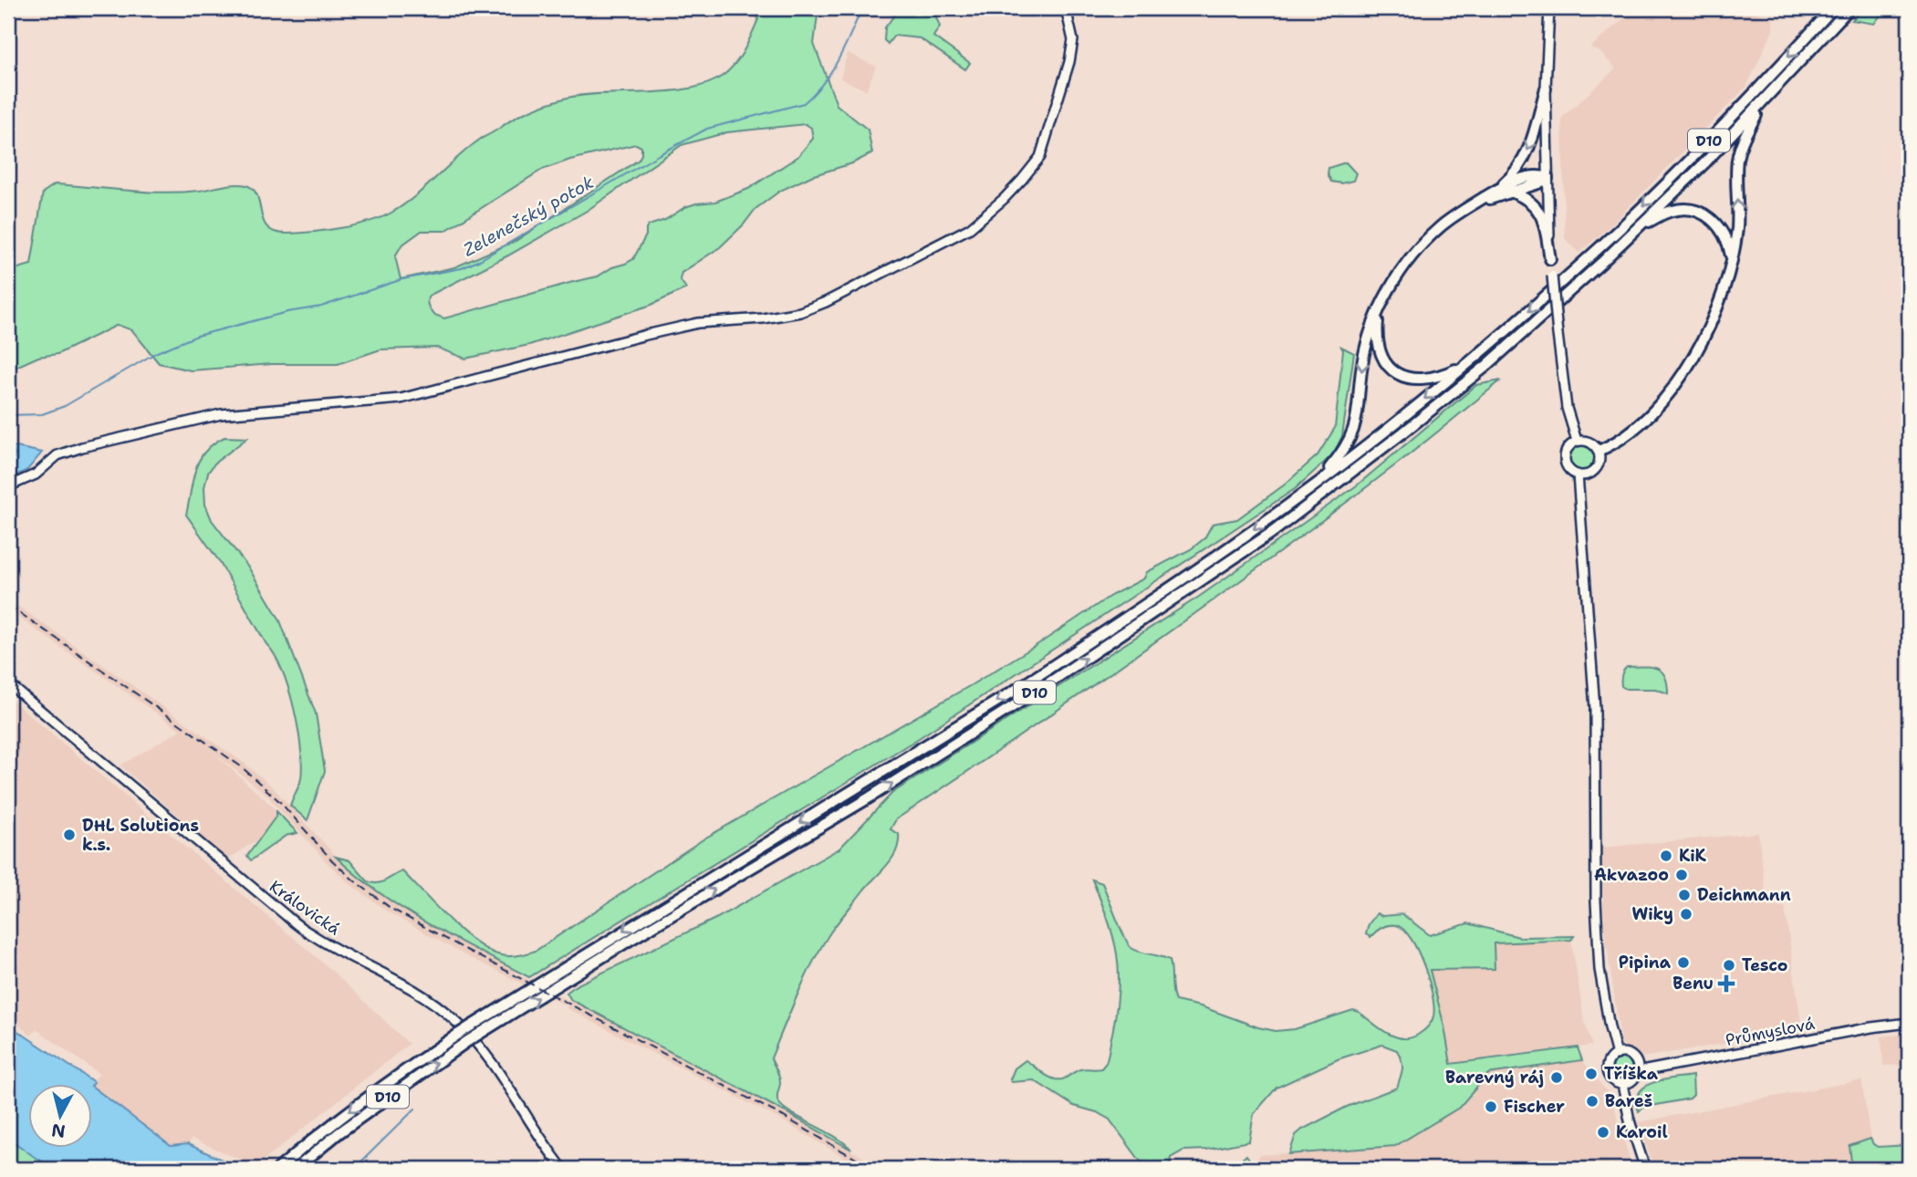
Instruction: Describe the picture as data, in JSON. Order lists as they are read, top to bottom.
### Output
{
  "streets": {
    "highway": ["D10"],
    "main road": ["Královická", "Průmyslová"]
  },
  "water": ["Zelenečský potok"],
  "places": {
    "other": [
      "DHL Solutions k.s.",
      "KiK",
      "Akvazoo",
      "Deichmann",
      "Wiky",
      "Pipina",
      "Tesco",
      "Tříška",
      "Barevný ráj",
      "Bareš",
      "Fischer",
      "Karoil"
    ],
    "health": ["Benu"]
  },
  "north": "bottom"
}
